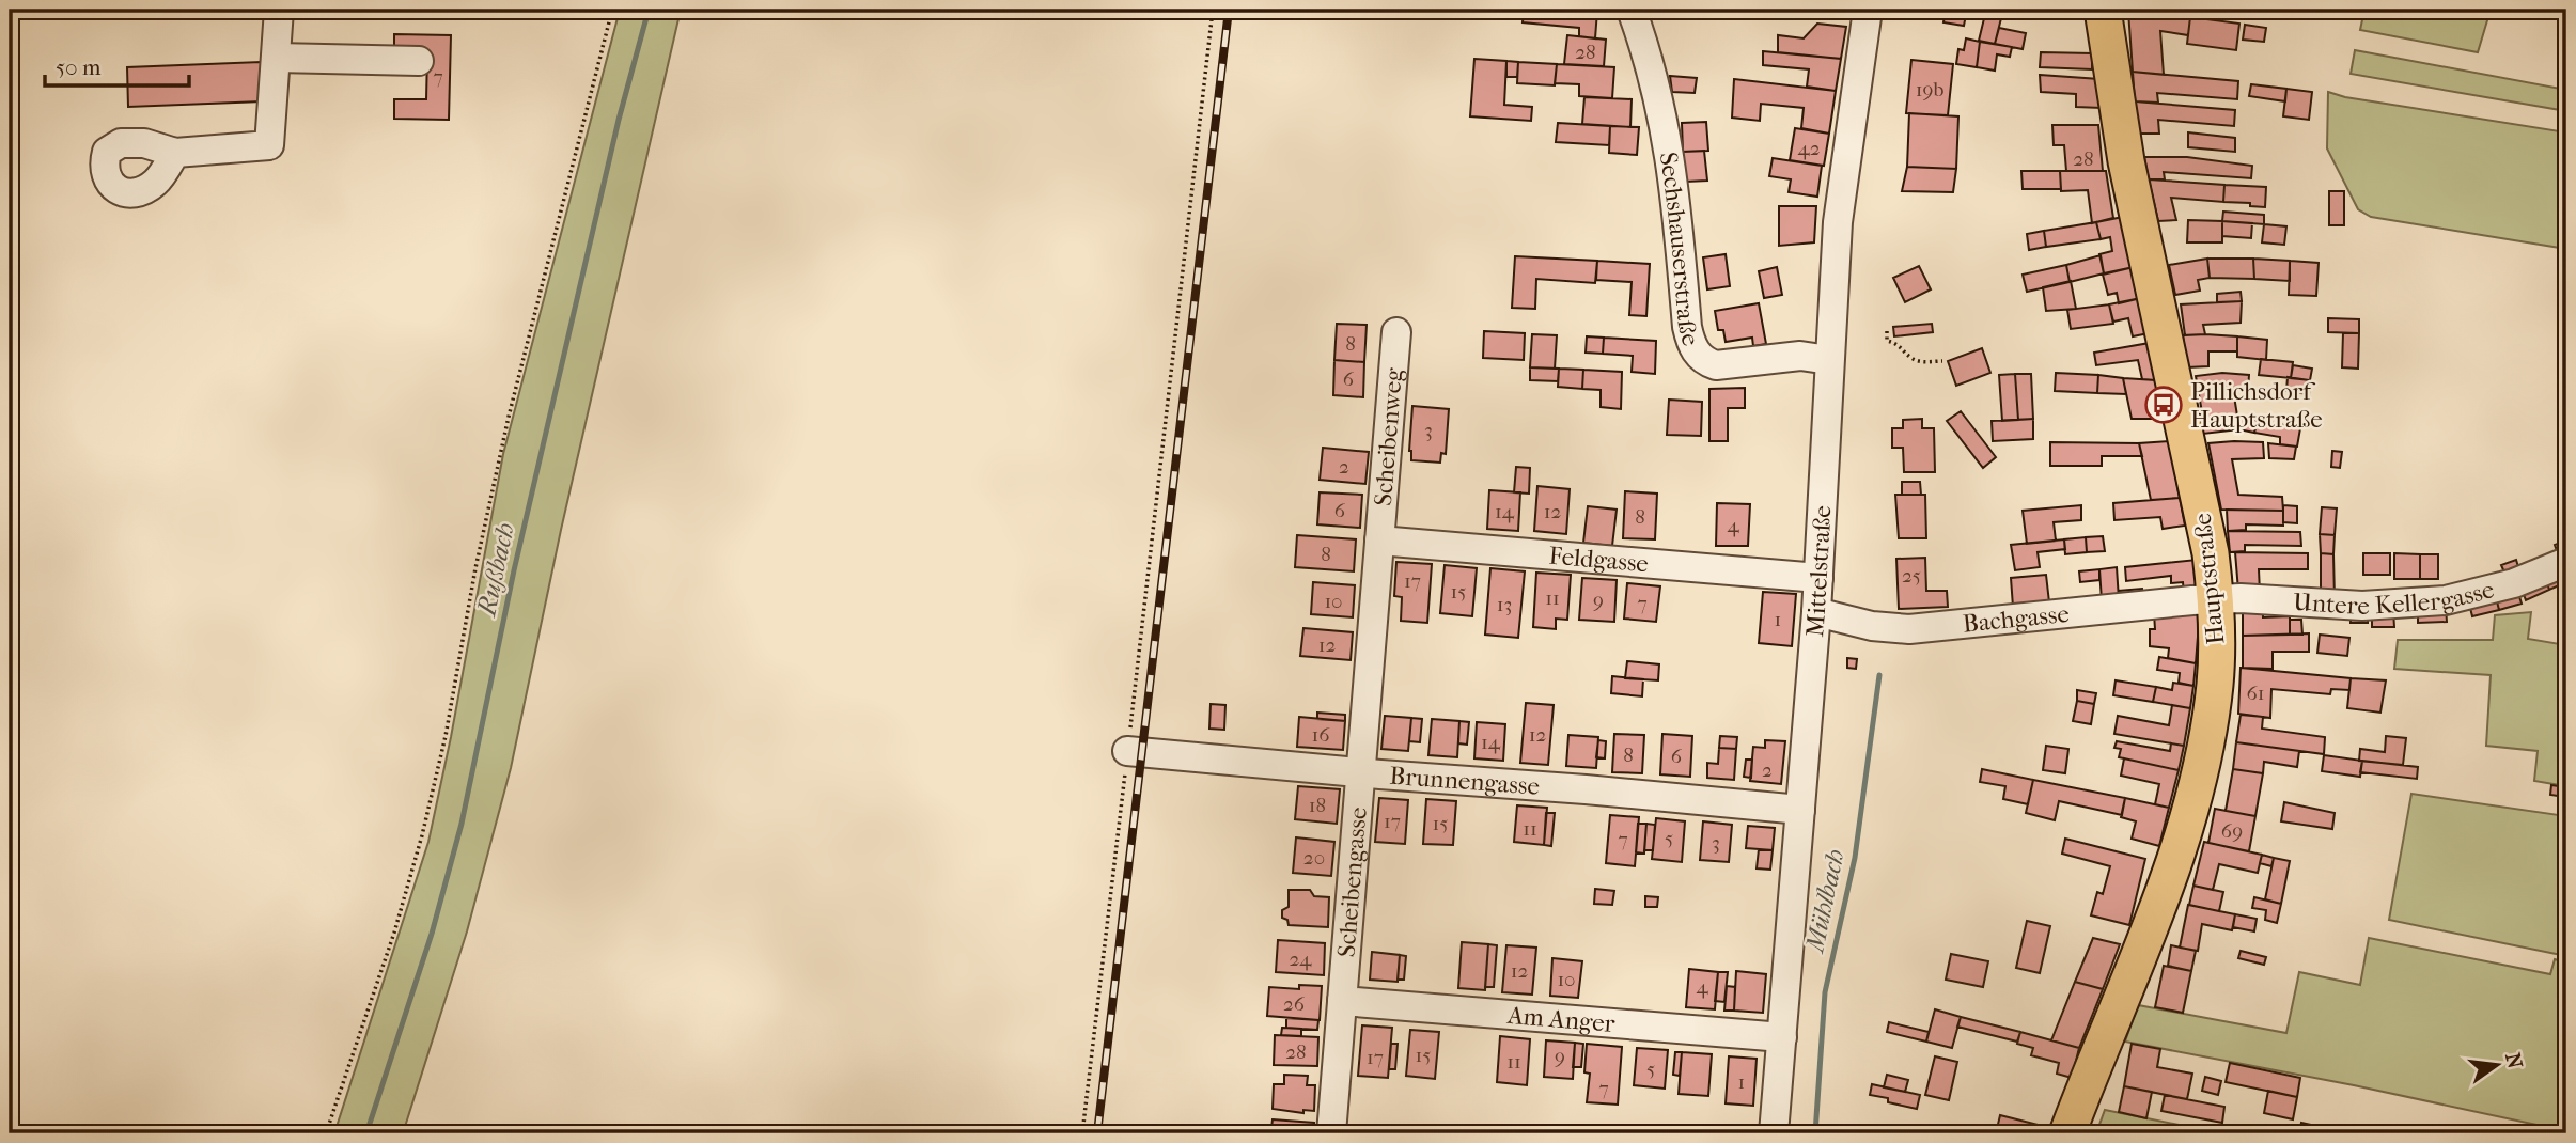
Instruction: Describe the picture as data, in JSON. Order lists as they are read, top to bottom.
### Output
{
  "streets": {
    "main road": ["Hauptstraße"],
    "street": [
      "Sechshauserstraße",
      "Scheibenweg",
      "Feldgasse",
      "Mittelstraße",
      "Untere Kellergasse",
      "Bachgasse",
      "Brunnengasse",
      "Scheibengasse",
      "Am Anger"
    ]
  },
  "crossings": [
    ["Sechshauserstraße", "Mittelstraße"],
    ["Scheibenweg", "Feldgasse"],
    ["Scheibenweg", "Scheibengasse"],
    ["Feldgasse", "Mittelstraße"],
    ["Feldgasse", "Scheibengasse"],
    ["Mittelstraße", "Bachgasse"],
    ["Mittelstraße", "Brunnengasse"],
    ["Mittelstraße", "Am Anger"],
    ["Hauptstraße", "Untere Kellergasse"],
    ["Hauptstraße", "Bachgasse"],
    ["Untere Kellergasse", "Bachgasse"],
    ["Brunnengasse", "Scheibengasse"],
    ["Scheibengasse", "Am Anger"]
  ],
  "water": ["Rußbach", "Mühlbach"],
  "places": {
    "bus stop": ["Pillichsdorf Hauptstraße"]
  },
  "house_numbers": [
    "28",
    "7",
    "19b",
    "42",
    "28",
    "8",
    "6",
    "3",
    "2",
    "6",
    "14",
    "12",
    "8",
    "4",
    "8",
    "25",
    "17",
    "15",
    "11",
    "9",
    "10",
    "7",
    "13",
    "1",
    "12",
    "61",
    "16",
    "12",
    "14",
    "8",
    "6",
    "2",
    "18",
    "17",
    "15",
    "11",
    "69",
    "5",
    "7",
    "3",
    "20",
    "24",
    "12",
    "10",
    "4",
    "26",
    "28",
    "15",
    "9",
    "17",
    "11",
    "5",
    "1",
    "7"
  ],
  "scale_bar": "50 m",
  "north": "right"
}
